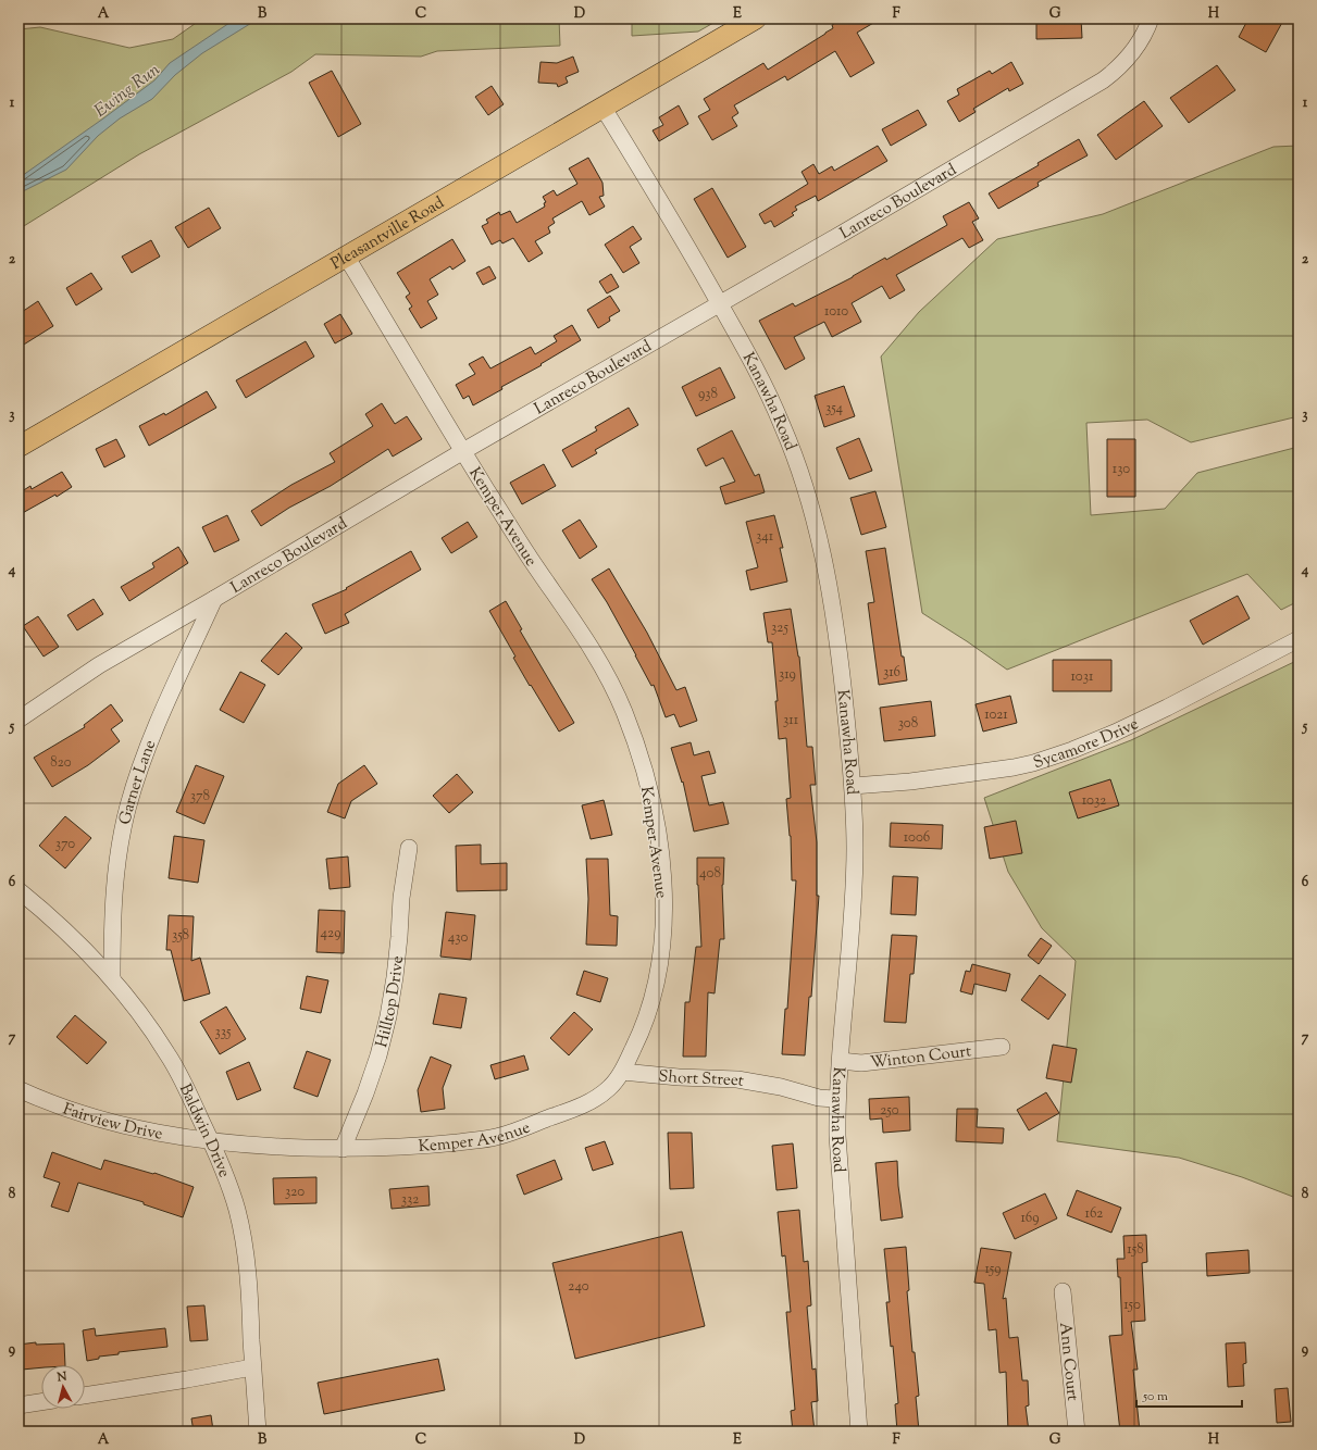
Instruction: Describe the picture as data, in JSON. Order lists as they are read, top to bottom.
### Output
{
  "streets": {
    "main road": ["Pleasantville Road"],
    "street": [
      "Lanreco Boulevard",
      "Kanawha Road",
      "Kemper Avenue",
      "Sycamore Drive",
      "Garner Lane",
      "Hilltop Drive",
      "Winton Court",
      "Short Street",
      "Fairview Drive",
      "Baldwin Drive",
      "Ann Court"
    ]
  },
  "crossings": [
    ["Lanreco Boulevard", "Kanawha Road"],
    ["Lanreco Boulevard", "Kemper Avenue"],
    ["Lanreco Boulevard", "Garner Lane"],
    ["Pleasantville Road", "Kanawha Road"],
    ["Pleasantville Road", "Kemper Avenue"],
    ["Kanawha Road", "Sycamore Drive"],
    ["Kanawha Road", "Winton Court"],
    ["Kanawha Road", "Short Street"],
    ["Kemper Avenue", "Hilltop Drive"],
    ["Kemper Avenue", "Short Street"],
    ["Kemper Avenue", "Fairview Drive"],
    ["Kemper Avenue", "Baldwin Drive"],
    ["Garner Lane", "Baldwin Drive"],
    ["Fairview Drive", "Baldwin Drive"]
  ],
  "water": ["Ewing Run"],
  "house_numbers": [
    "1010",
    "938",
    "354",
    "130",
    "341",
    "325",
    "316",
    "319",
    "1031",
    "1021",
    "311",
    "308",
    "820",
    "378",
    "1032",
    "1006",
    "370",
    "408",
    "429",
    "358",
    "430",
    "335",
    "250",
    "320",
    "332",
    "162",
    "169",
    "158",
    "159",
    "240",
    "150"
  ],
  "scale_bar": "50 m",
  "north": "top",
  "grid": {
    "columns": [
      "A",
      "B",
      "C",
      "D",
      "E",
      "F",
      "G",
      "H"
    ],
    "rows": [
      "1",
      "2",
      "3",
      "4",
      "5",
      "6",
      "7",
      "8",
      "9"
    ]
  }
}
